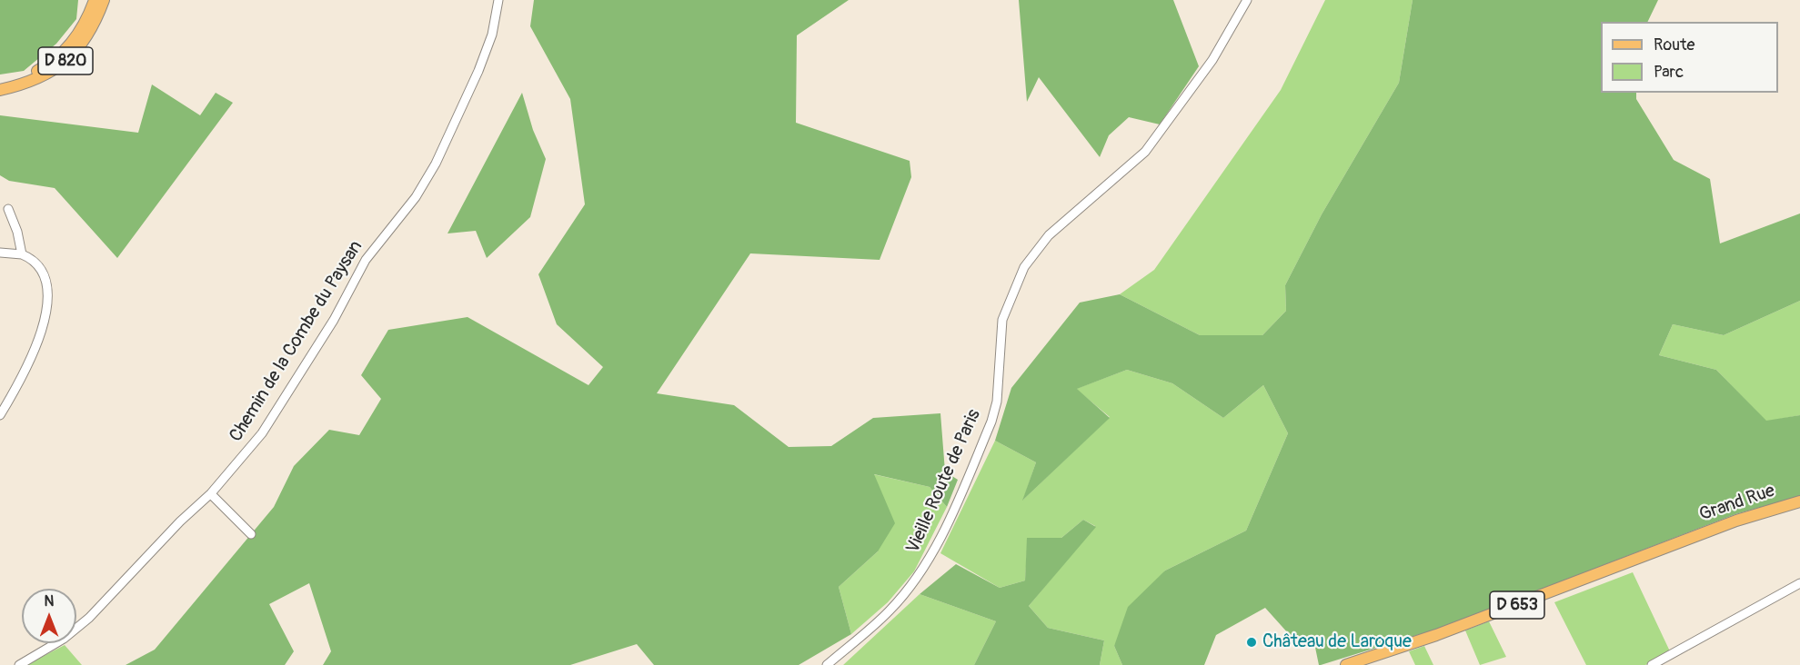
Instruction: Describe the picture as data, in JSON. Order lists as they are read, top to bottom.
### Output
{
  "streets": {
    "main road": ["D 820", "Grand Rue", "D 653"],
    "street": ["Chemin de la Combe du Paysan", "Vieille Route de Paris"]
  },
  "places": ["Château de Laroque"],
  "legend": ["Route", "Parc"],
  "north": "top"
}
